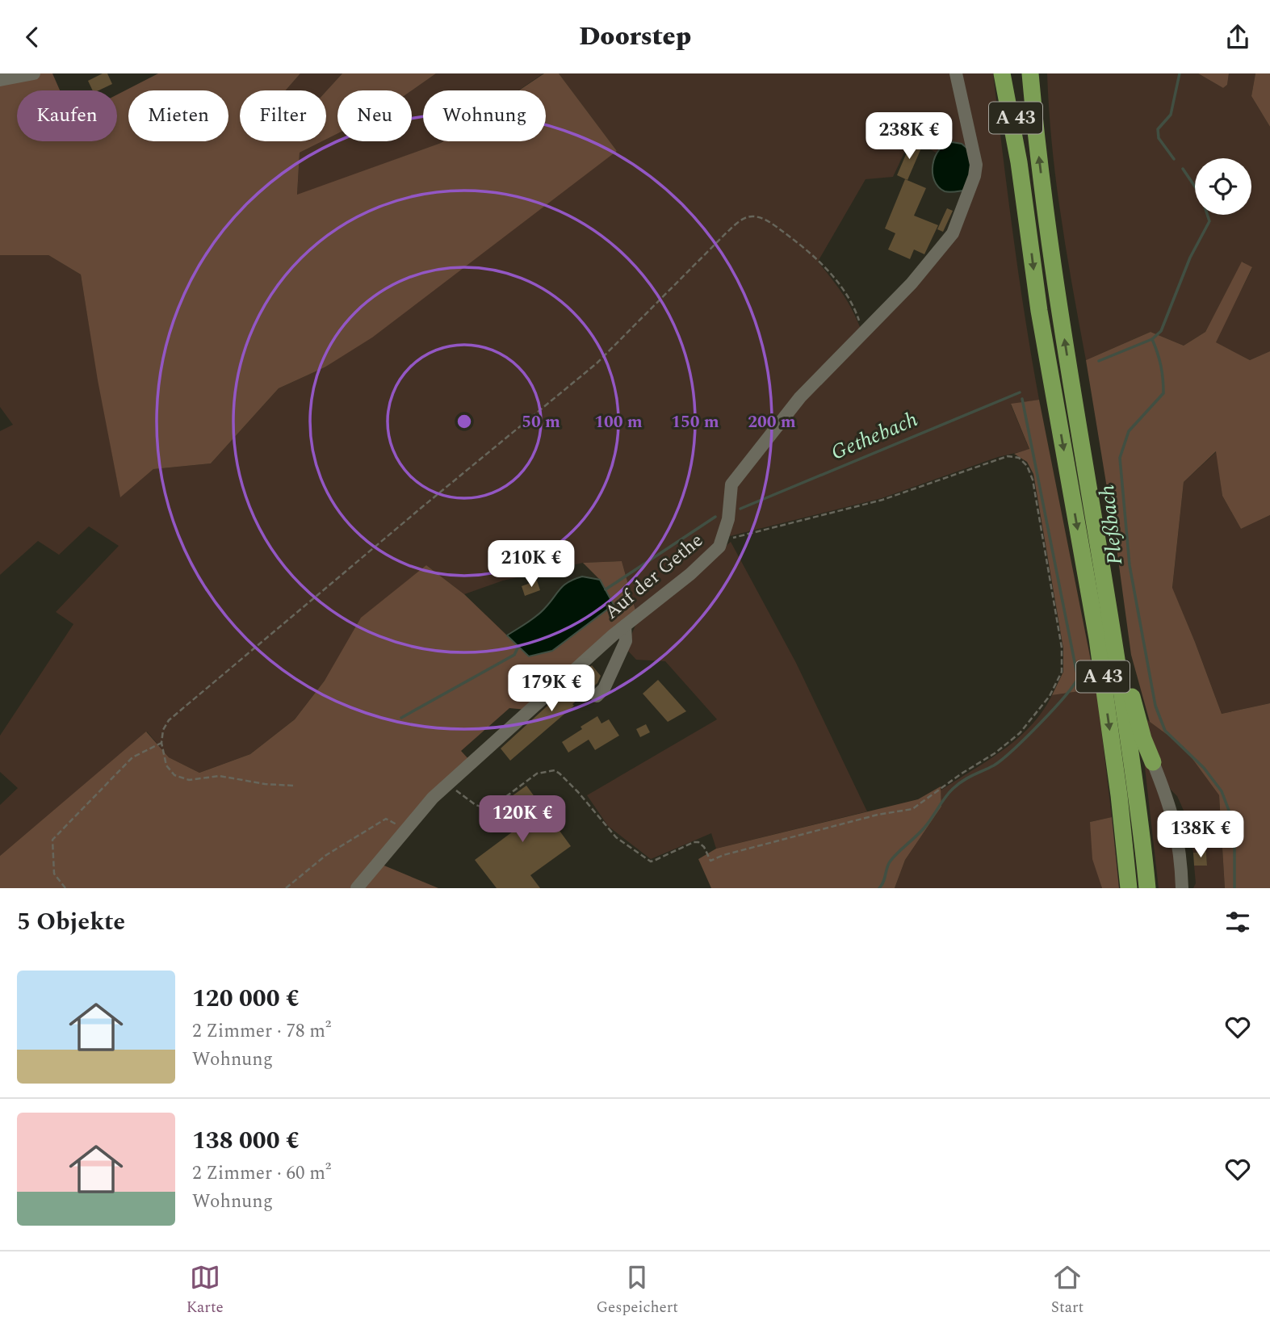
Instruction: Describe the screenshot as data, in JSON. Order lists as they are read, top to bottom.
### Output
{
  "streets": {
    "highway": ["A 43"],
    "street": ["Auf der Gethe"]
  },
  "water": ["Gethebach", "Pleßbach"],
  "page": {
    "header": "Doorstep",
    "chip": [
      "Kaufen",
      "Mieten",
      "Filter",
      "Neu",
      "Wohnung"
    ],
    "price": [
      "238K €",
      "210K €",
      "179K €",
      "120K €",
      "138K €"
    ],
    "heading": "5 Objekte",
    "list": [
      {
        "name": "120 000 €",
        "note": "2 Zimmer · 78 m² · Wohnung"
      },
      {
        "name": "138 000 €",
        "note": "2 Zimmer · 60 m² · Wohnung"
      }
    ],
    "tabs": ["Karte", "Gespeichert", "Start"]
  },
  "rings": [
    "50 m",
    "100 m",
    "150 m",
    "200 m"
  ]
}
